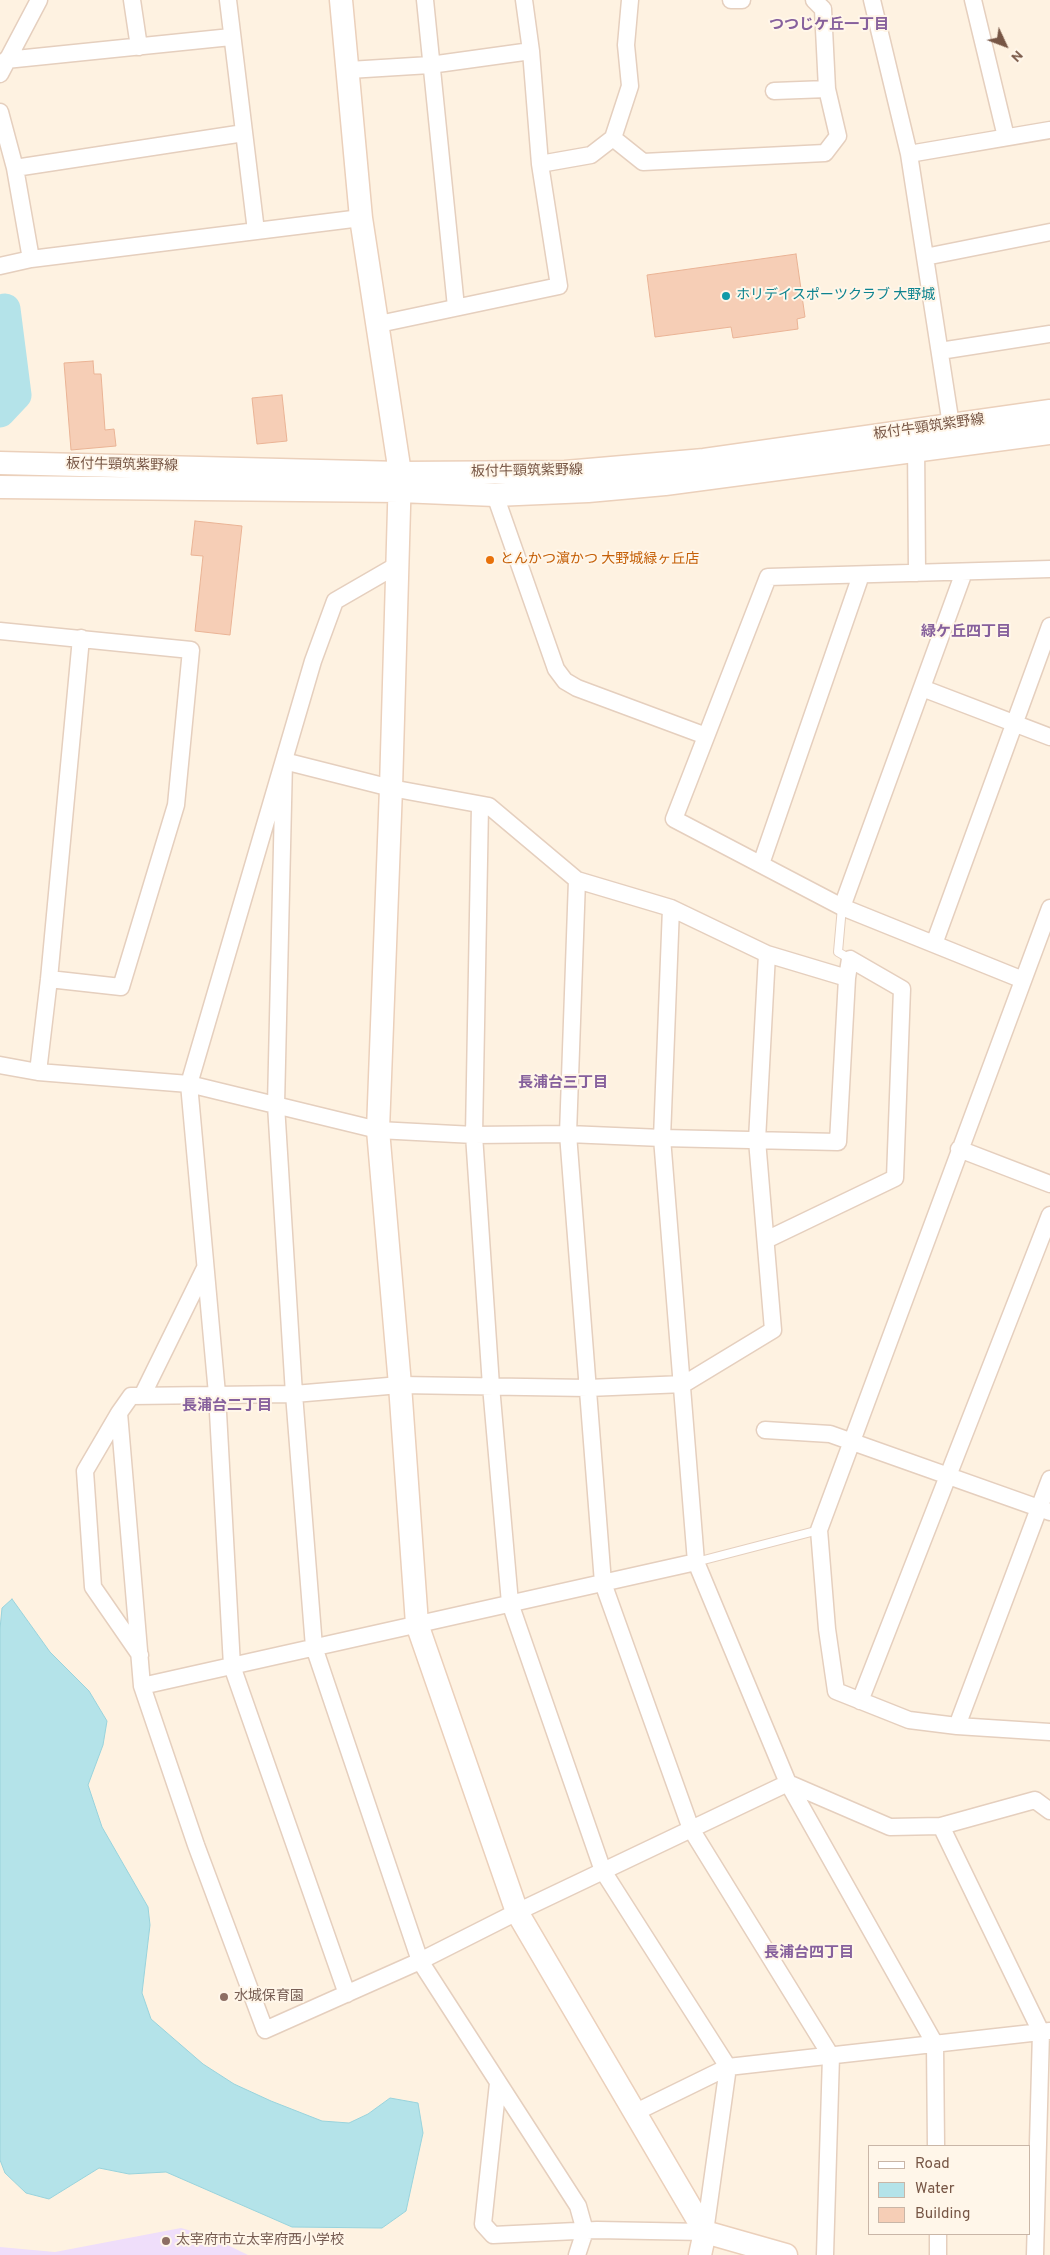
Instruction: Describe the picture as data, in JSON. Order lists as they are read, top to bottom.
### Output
{
  "streets": {
    "street": ["板付牛頸筑紫野線"]
  },
  "districts": [
    "つつじケ丘一丁目",
    "緑ケ丘四丁目",
    "長浦台三丁目",
    "長浦台二丁目",
    "長浦台四丁目"
  ],
  "places": [
    "ホリデイスポーツクラブ 大野城",
    "とんかつ濵かつ 大野城緑ヶ丘店",
    "水城保育園",
    "太宰府市立太宰府西小学校"
  ],
  "legend": ["Road", "Water", "Building"],
  "north": "bottom right"
}
